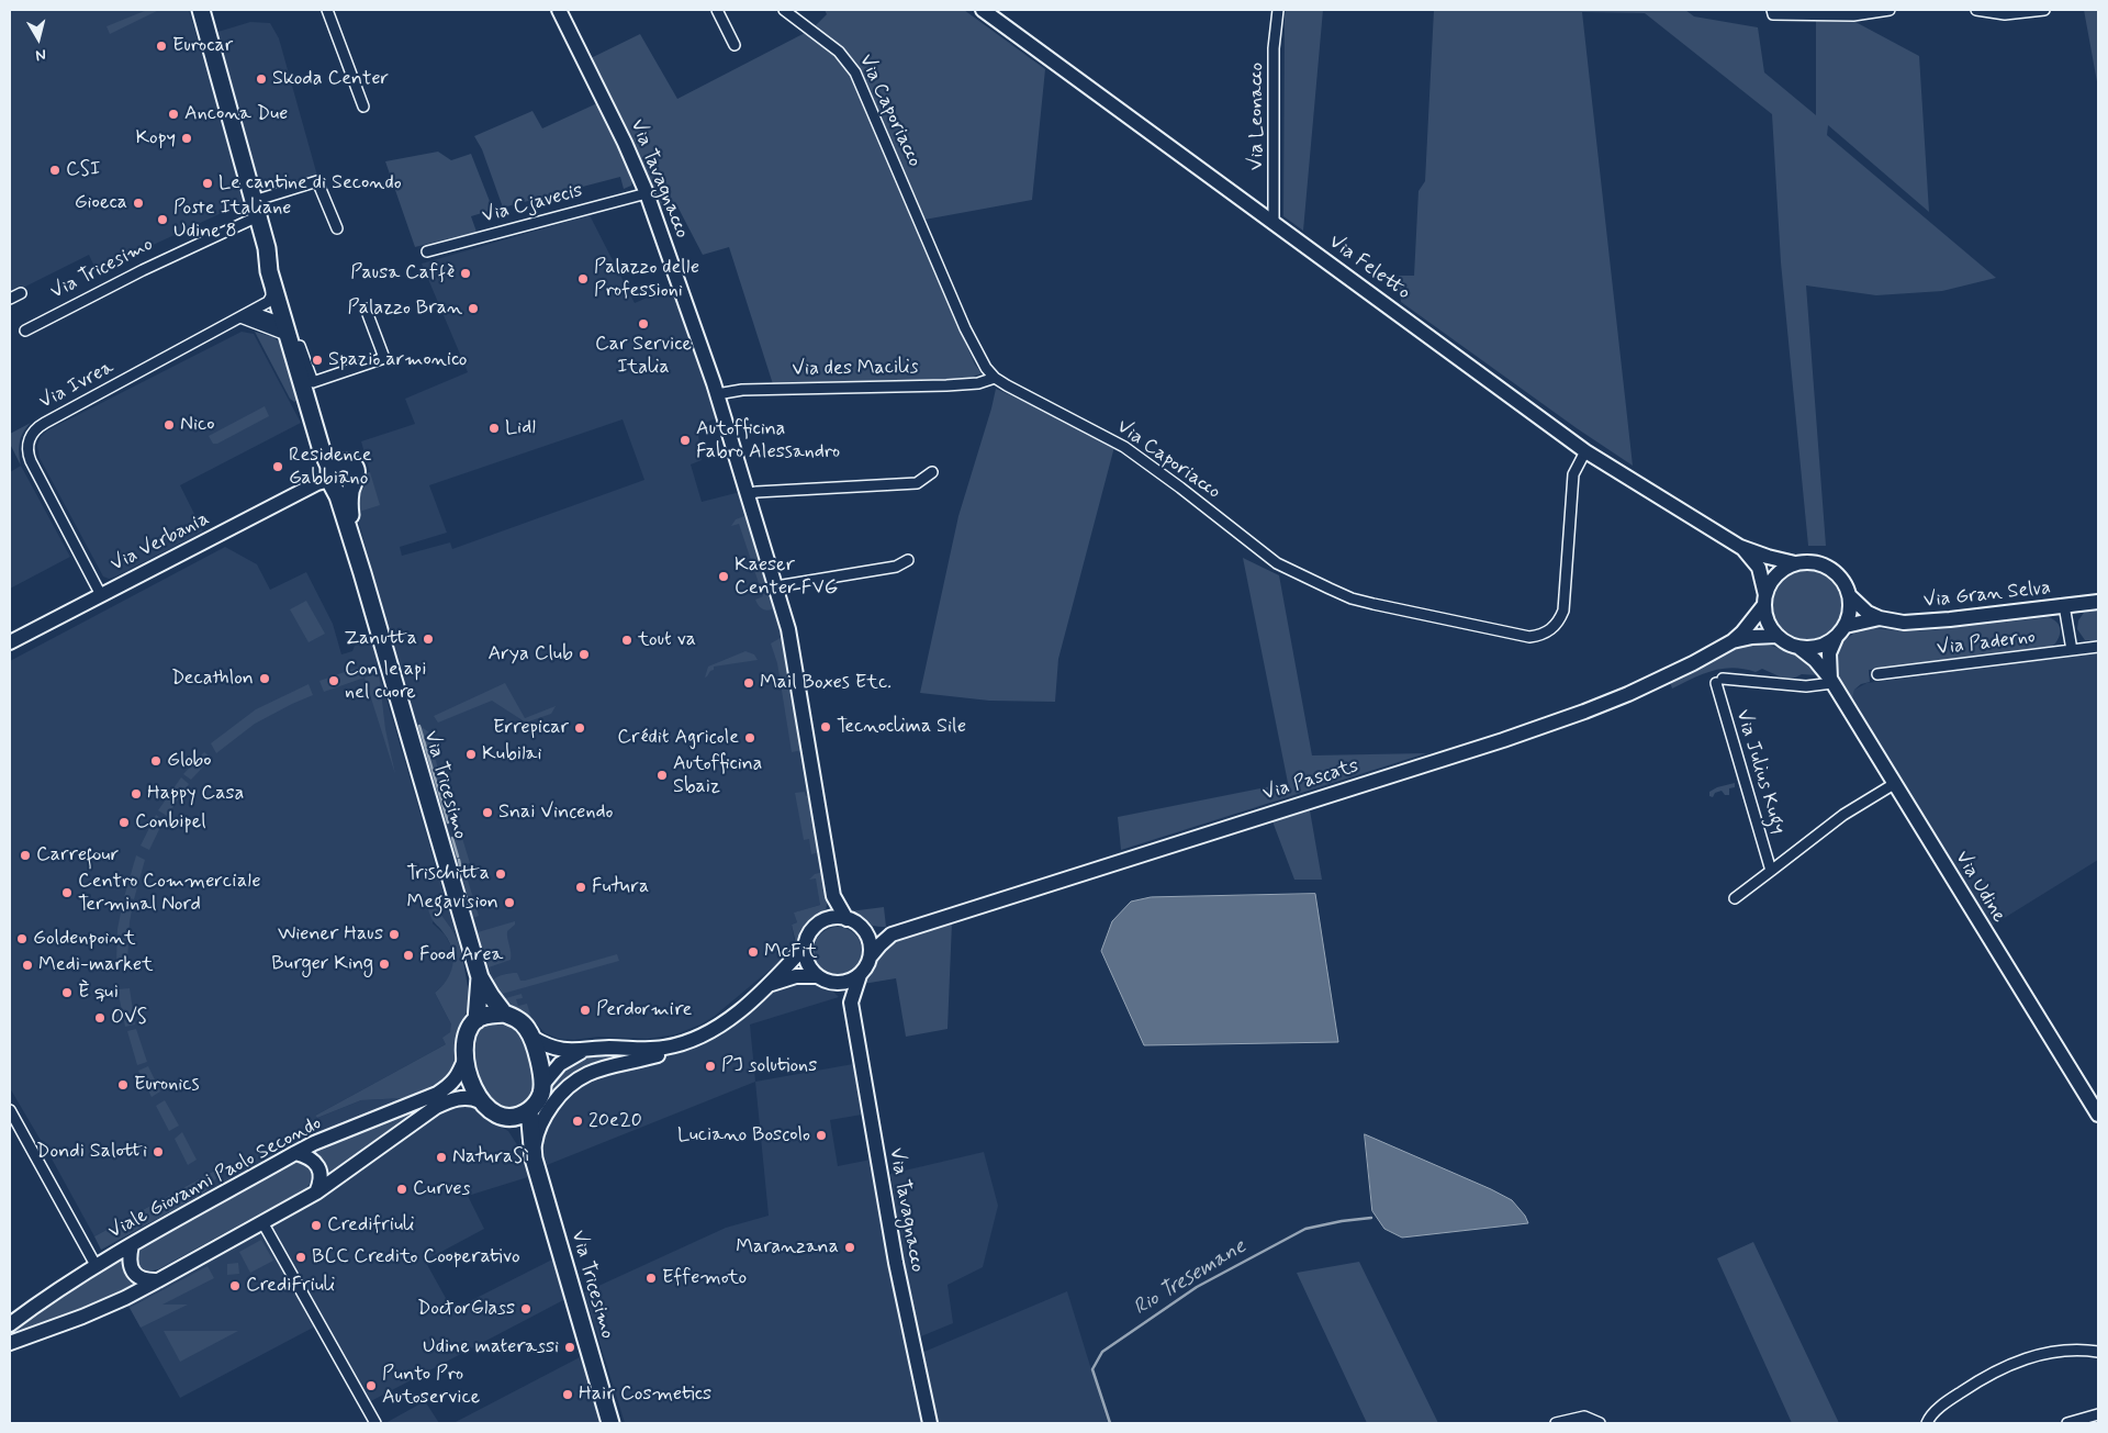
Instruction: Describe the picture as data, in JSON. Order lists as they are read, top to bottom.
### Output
{
  "streets": {
    "main road": [
      "Via Tavagnacco",
      "Via Feletto",
      "Via Tricesimo",
      "Via Verbania",
      "Via Gran Selva",
      "Via Pascats",
      "Via Udine",
      "Viale Giovanni Paolo Secondo"
    ],
    "street": [
      "Via Caporiacco",
      "Via Leonacco",
      "Via Cjavecis",
      "Via des Macilis",
      "Via Ivrea",
      "Via Paderno",
      "Via Julius Kugy"
    ]
  },
  "crossings": [
    ["Via Caporiacco", "Via Feletto"],
    ["Via Caporiacco", "Via des Macilis"],
    ["Via Leonacco", "Via Feletto"],
    ["Via Tavagnacco", "Via Cjavecis"],
    ["Via Tavagnacco", "Via des Macilis"],
    ["Via Tavagnacco", "Via Pascats"],
    ["Via Feletto", "Via Gran Selva"],
    ["Via Feletto", "Via Pascats"],
    ["Via Feletto", "Via Udine"],
    ["Via Tricesimo", "Via Ivrea"],
    ["Via Tricesimo", "Via Verbania"],
    ["Via Tricesimo", "Viale Giovanni Paolo Secondo"],
    ["Via Ivrea", "Via Verbania"],
    ["Via Gran Selva", "Via Pascats"],
    ["Via Gran Selva", "Via Udine"],
    ["Via Julius Kugy", "Via Udine"],
    ["Via Pascats", "Via Udine"]
  ],
  "water": ["Rio Tresemane"],
  "places": [
    "Eurocar",
    "Skoda Center",
    "Ancona Due",
    "Kopy",
    "CSI",
    "Le cantine di Secondo",
    "Gioeca",
    "Poste Italiane Udine 8",
    "Pausa Caffè",
    "Palazzo delle Professioni",
    "Palazzo Bran",
    "Car Service Italia",
    "Spazio armonico",
    "Nico",
    "Lidl",
    "Autofficina Fabro Alessandro",
    "Residence Gabbiano",
    "Kaeser Center FVG",
    "Zanutta",
    "tout va",
    "Arya Club",
    "Decathlon",
    "Con le api nel cuore",
    "Mail Boxes Etc.",
    "Tecnoclima Sile",
    "Errepicar",
    "Crédit Agricole",
    "Kubilai",
    "Globo",
    "Autofficina Sbaiz",
    "Happy Casa",
    "Snai Vincendo",
    "Conbipel",
    "Carrefour",
    "Trischitta",
    "Futura",
    "Centro Commerciale Terminal Nord",
    "Megavision",
    "Wiener Haus",
    "Goldenpoint",
    "McFit",
    "Food Area",
    "Burger King",
    "Medi-market",
    "È qui",
    "Perdormire",
    "OVS",
    "PJ solutions",
    "Euronics",
    "20e20",
    "Luciano Boscolo",
    "Dondi Salotti",
    "NaturaSì",
    "Curves",
    "Credifriuli",
    "Maranzana",
    "BCC Credito Cooperativo",
    "Effemoto",
    "CrediFriuli",
    "DoctorGlass",
    "Udine materassi",
    "Punto Pro Autoservice",
    "Hair Cosmetics"
  ],
  "north": "bottom"
}
